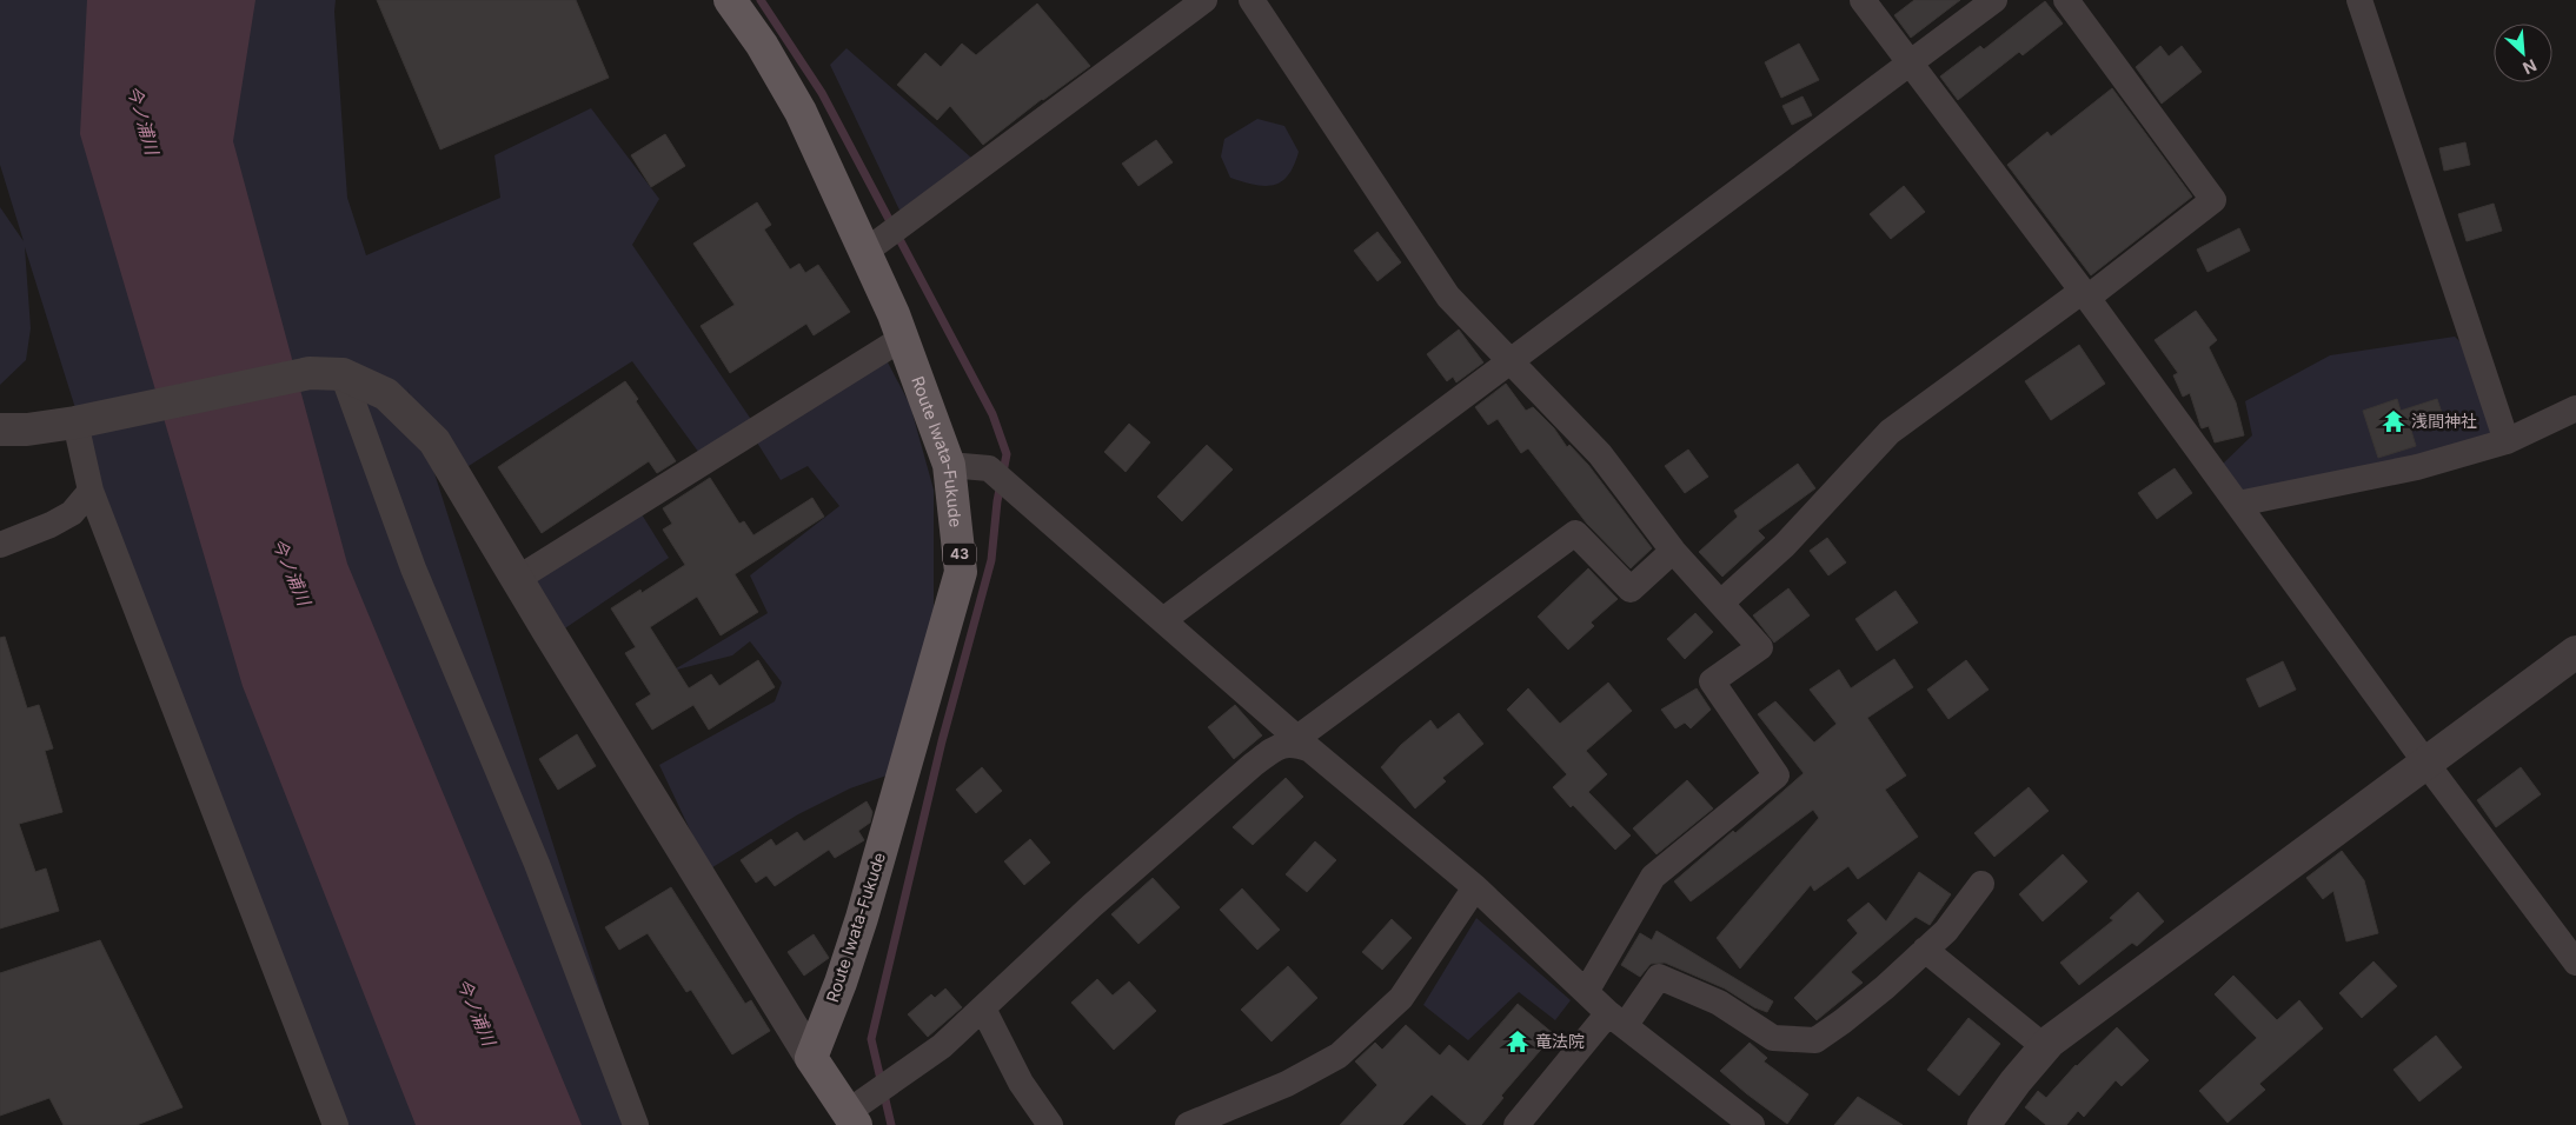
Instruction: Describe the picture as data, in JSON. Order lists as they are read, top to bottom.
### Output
{
  "streets": {
    "main road": ["Route Iwata-Fukude", "43"]
  },
  "water": ["今ノ浦川"],
  "places": {
    "temple": ["浅間神社", "竜法院"]
  },
  "north": "bottom right"
}
